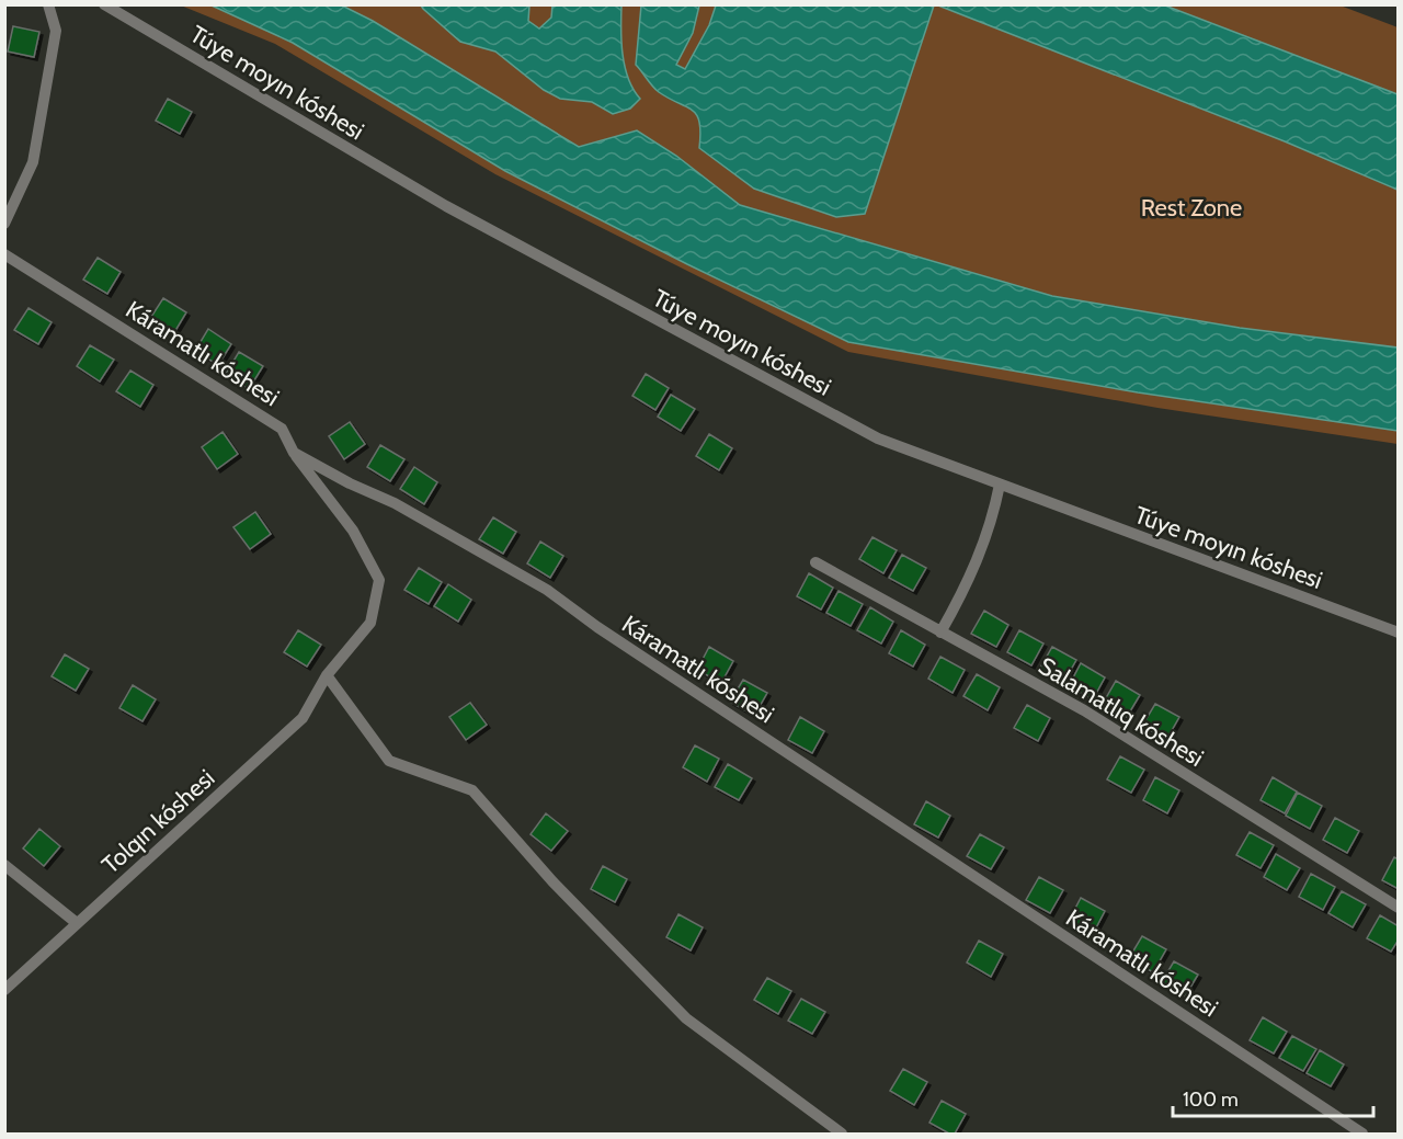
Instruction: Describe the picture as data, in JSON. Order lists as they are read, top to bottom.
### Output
{
  "streets": {
    "street": [
      "Túye moyın kóshesi",
      "Káramatlı kóshesi",
      "Salamatlıq kóshesi",
      "Tolqın kóshesi"
    ]
  },
  "crossings": [
    ["Káramatlı kóshesi", "Tolqın kóshesi"]
  ],
  "parks": ["Rest Zone"],
  "scale_bar": "100 m"
}
